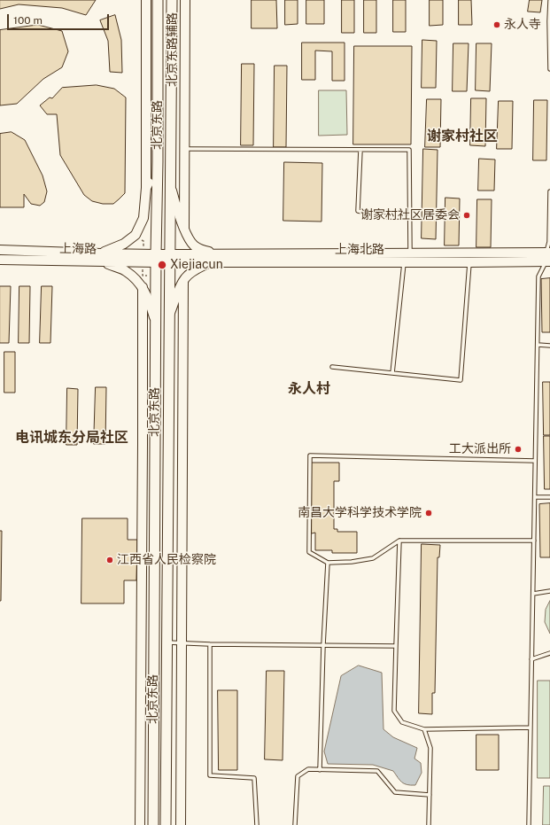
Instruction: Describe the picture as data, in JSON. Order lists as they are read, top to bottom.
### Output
{
  "streets": {
    "main road": [
      "北京东路辅路",
      "北京东路",
      "上海路",
      "上海北路"
    ]
  },
  "crossings": [
    ["北京东路", "上海路"],
    ["北京东路", "上海北路"],
    ["上海路", "上海北路"]
  ],
  "districts": ["谢家村社区", "永人村", "电讯城东分局社区"],
  "places": [
    "永人寺",
    "谢家村社区居委会",
    "Xiejiacun",
    "工大派出所",
    "南昌大学科学技术学院",
    "江西省人民检察院"
  ],
  "scale_bar": "100 m"
}
